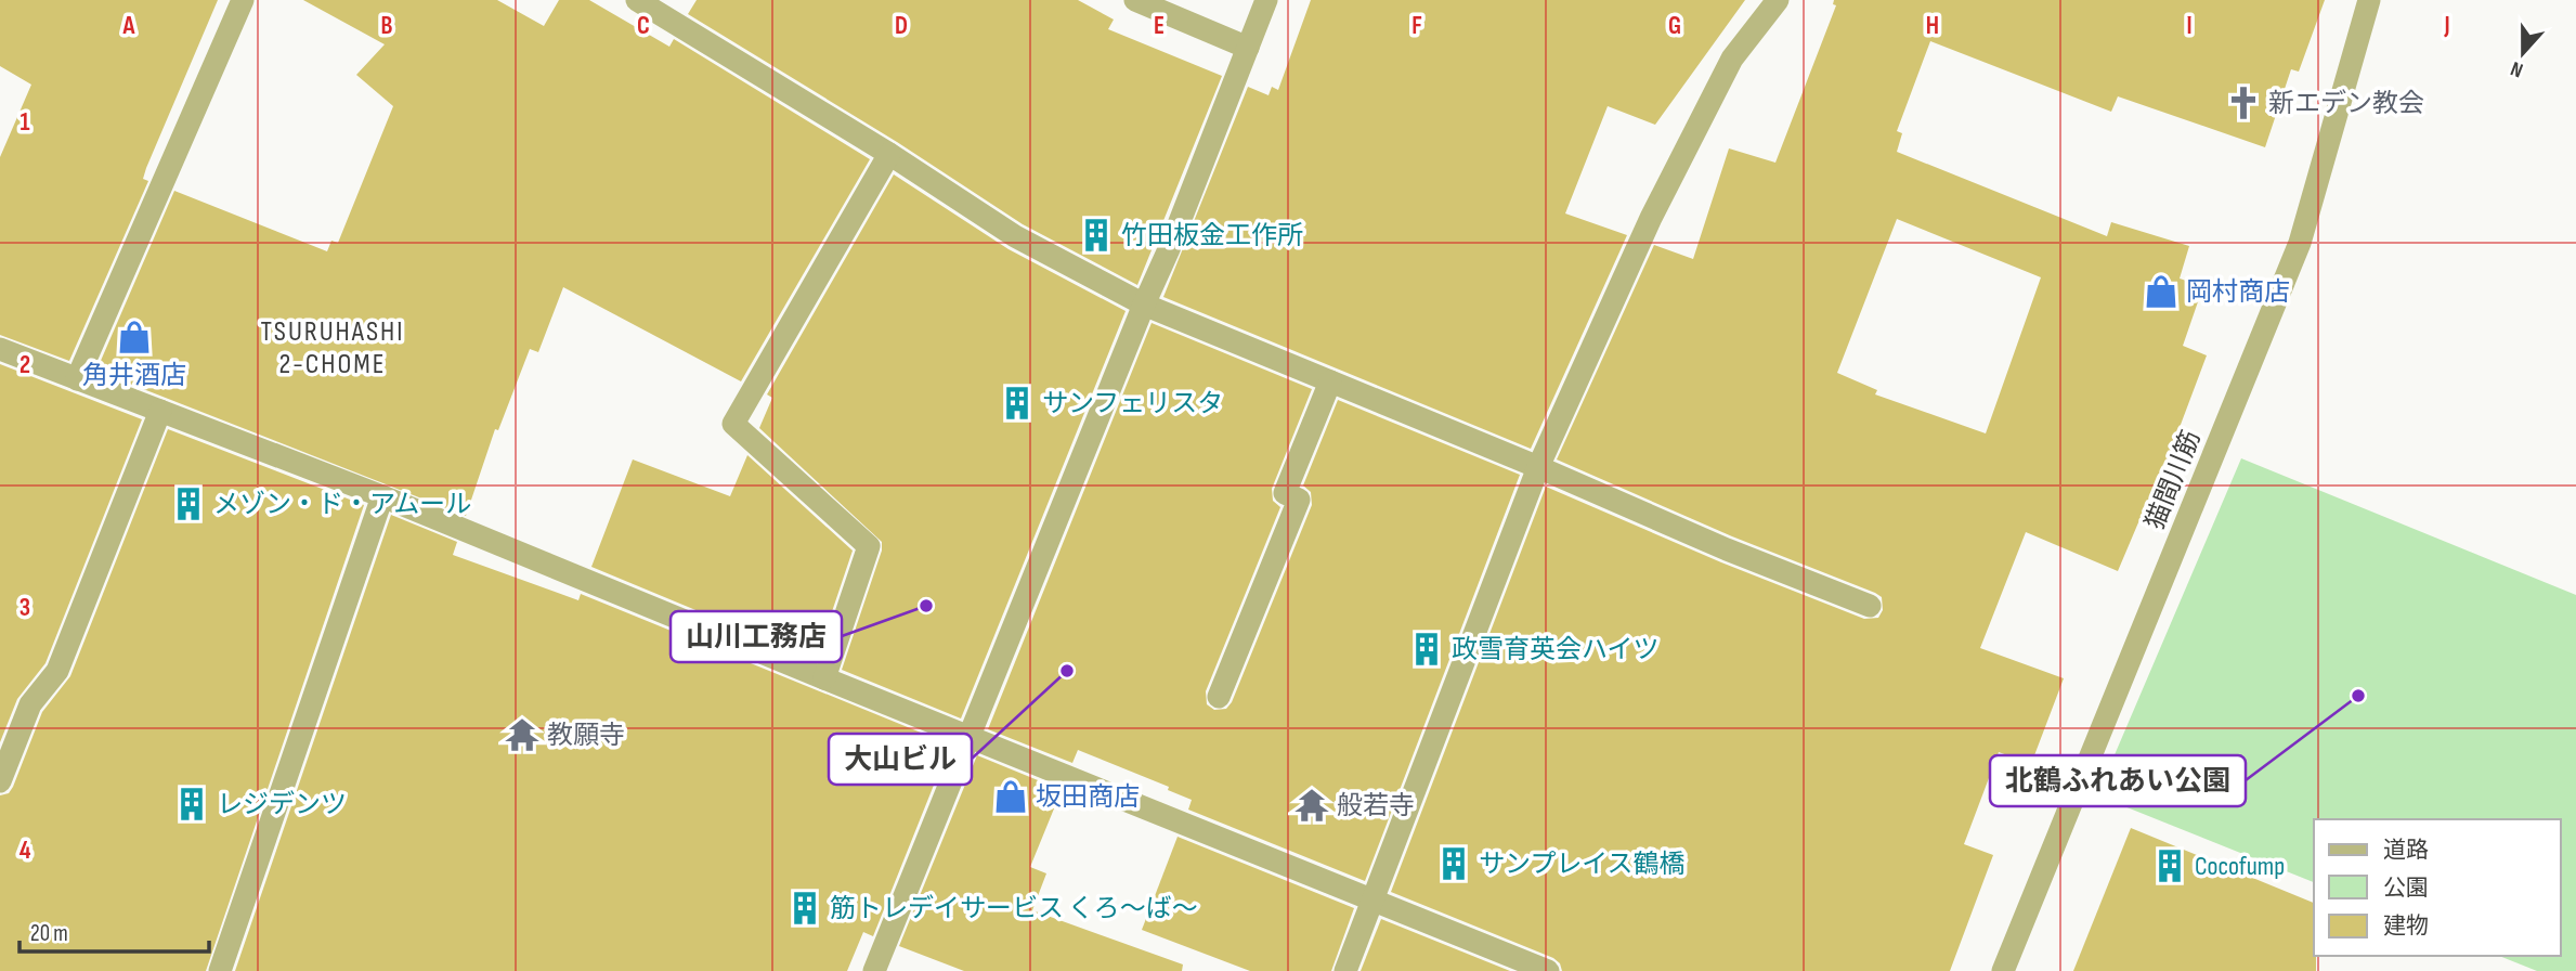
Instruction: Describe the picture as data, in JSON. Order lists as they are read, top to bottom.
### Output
{
  "streets": {
    "street": ["猫間川筋"]
  },
  "districts": ["TSURUHASHI 2-CHOME"],
  "places": {
    "church": ["新エデン教会"],
    "building": [
      "竹田板金工作所",
      "サンフェリスタ",
      "メゾン・ド・アムール",
      "政雪育英会ハイツ",
      "レジデンツ",
      "サンプレイス鶴橋",
      "Cocofump",
      "筋トレデイサービス くろ〜ば〜"
    ],
    "shop": ["岡村商店", "角井酒店", "坂田商店"],
    "other": ["山川工務店", "大山ビル", "北鶴ふれあい公園"],
    "temple": ["教願寺", "般若寺"]
  },
  "legend": ["道路", "公園", "建物"],
  "scale_bar": "20 m",
  "north": "bottom",
  "grid": {
    "columns": [
      "A",
      "B",
      "C",
      "D",
      "E",
      "F",
      "G",
      "H",
      "I",
      "J"
    ],
    "rows": [
      "1",
      "2",
      "3",
      "4"
    ]
  }
}
